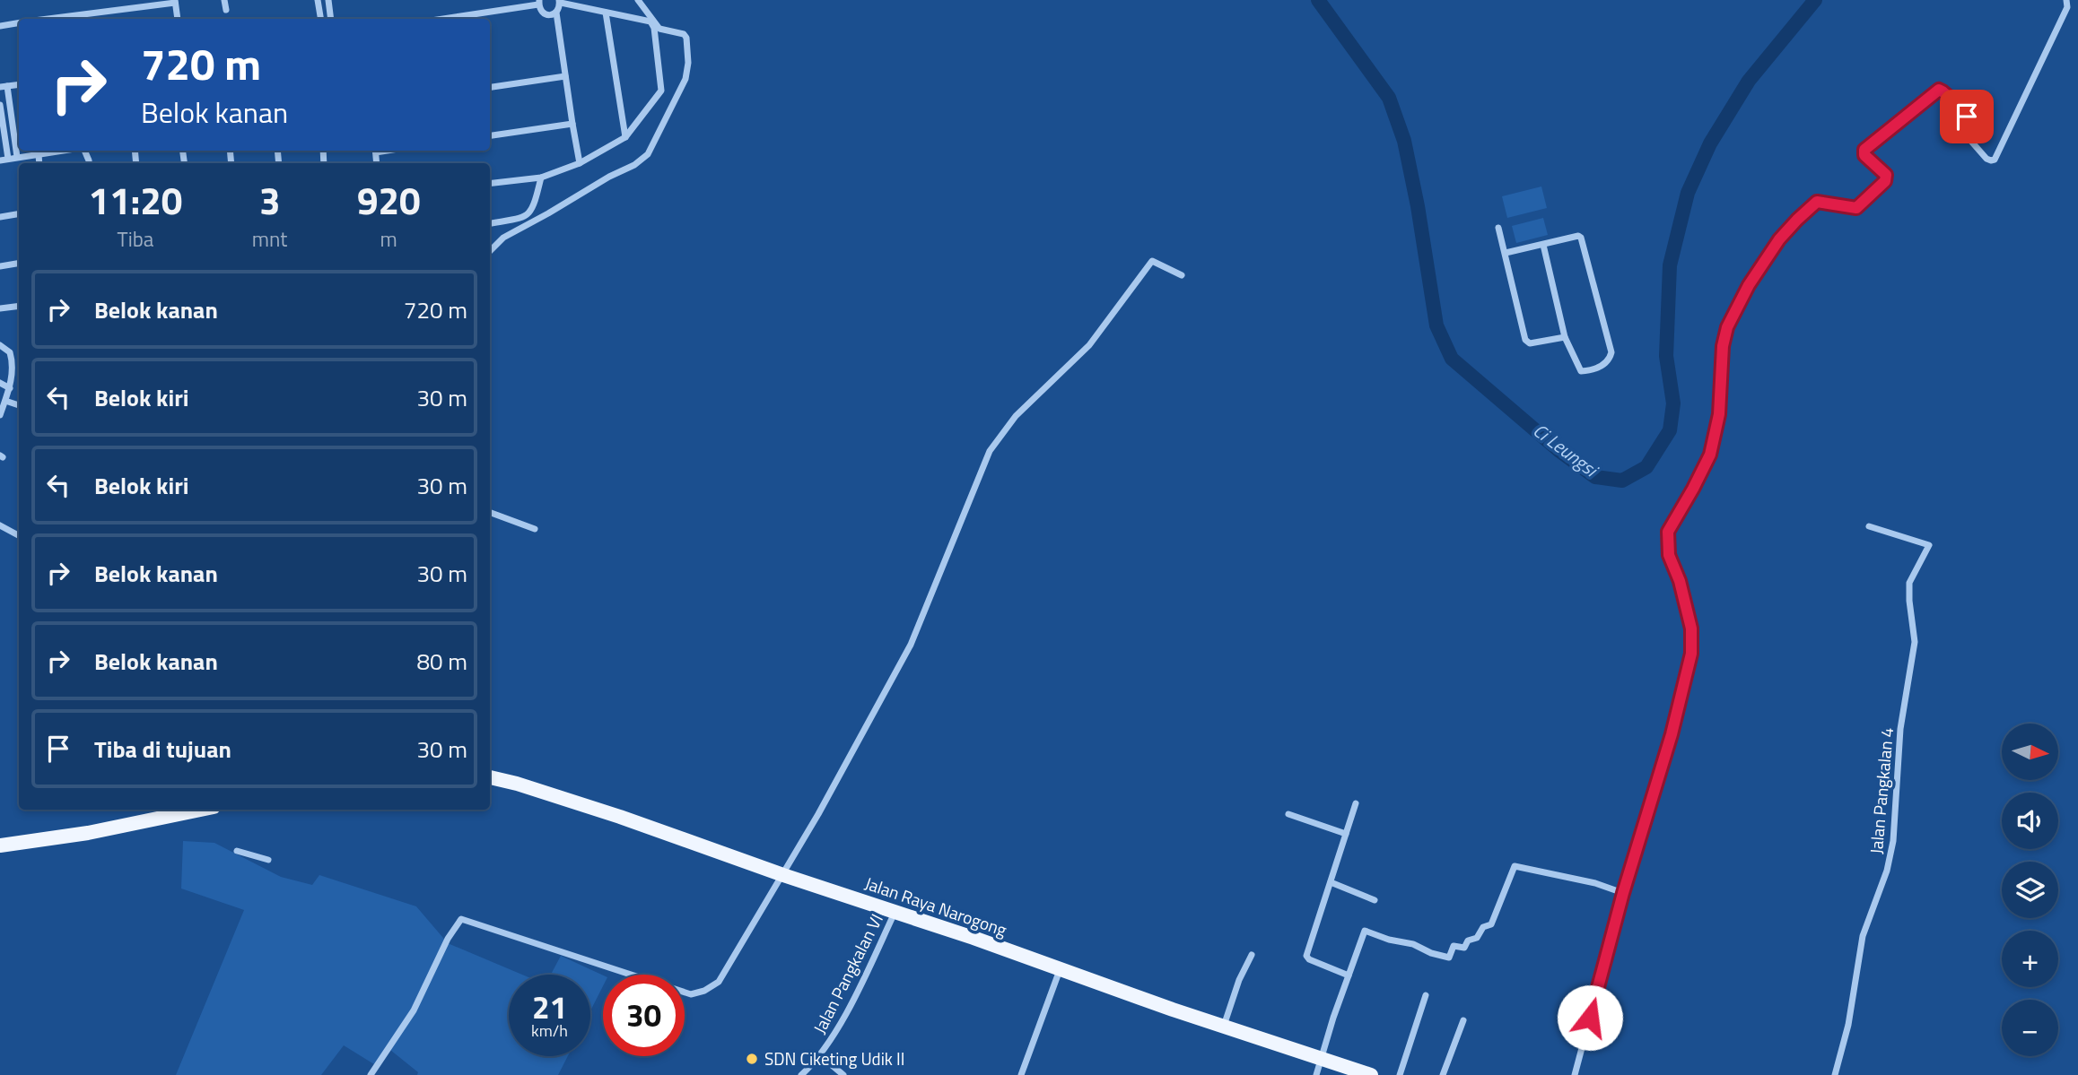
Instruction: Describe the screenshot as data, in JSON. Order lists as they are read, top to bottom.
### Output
{
  "streets": {
    "main road": ["Jalan Raya Narogong"],
    "street": ["Jalan Pangkalan 4", "Jalan Pangkalan VI"]
  },
  "crossings": [
    ["Jalan Raya Narogong", "Jalan Pangkalan VI"]
  ],
  "water": ["Ci Leungsi"],
  "places": ["SDN Ciketing Udik II"],
  "north": "right",
  "page": {
    "turn": ["720 m", "Belok kanan"],
    "eta": [
      "11:20",
      "Tiba",
      "3",
      "mnt",
      "920",
      "m"
    ],
    "list": [
      {
        "name": "Belok kanan",
        "value": "720 m"
      },
      {
        "name": "Belok kiri",
        "value": "30 m"
      },
      {
        "name": "Belok kiri",
        "value": "30 m"
      },
      {
        "name": "Belok kanan",
        "value": "30 m"
      },
      {
        "name": "Belok kanan",
        "value": "80 m"
      },
      {
        "name": "Tiba di tujuan",
        "value": "30 m"
      }
    ],
    "map_buttons": ["+", "−"],
    "speed": "21 km/h",
    "limit": "30"
  }
}
